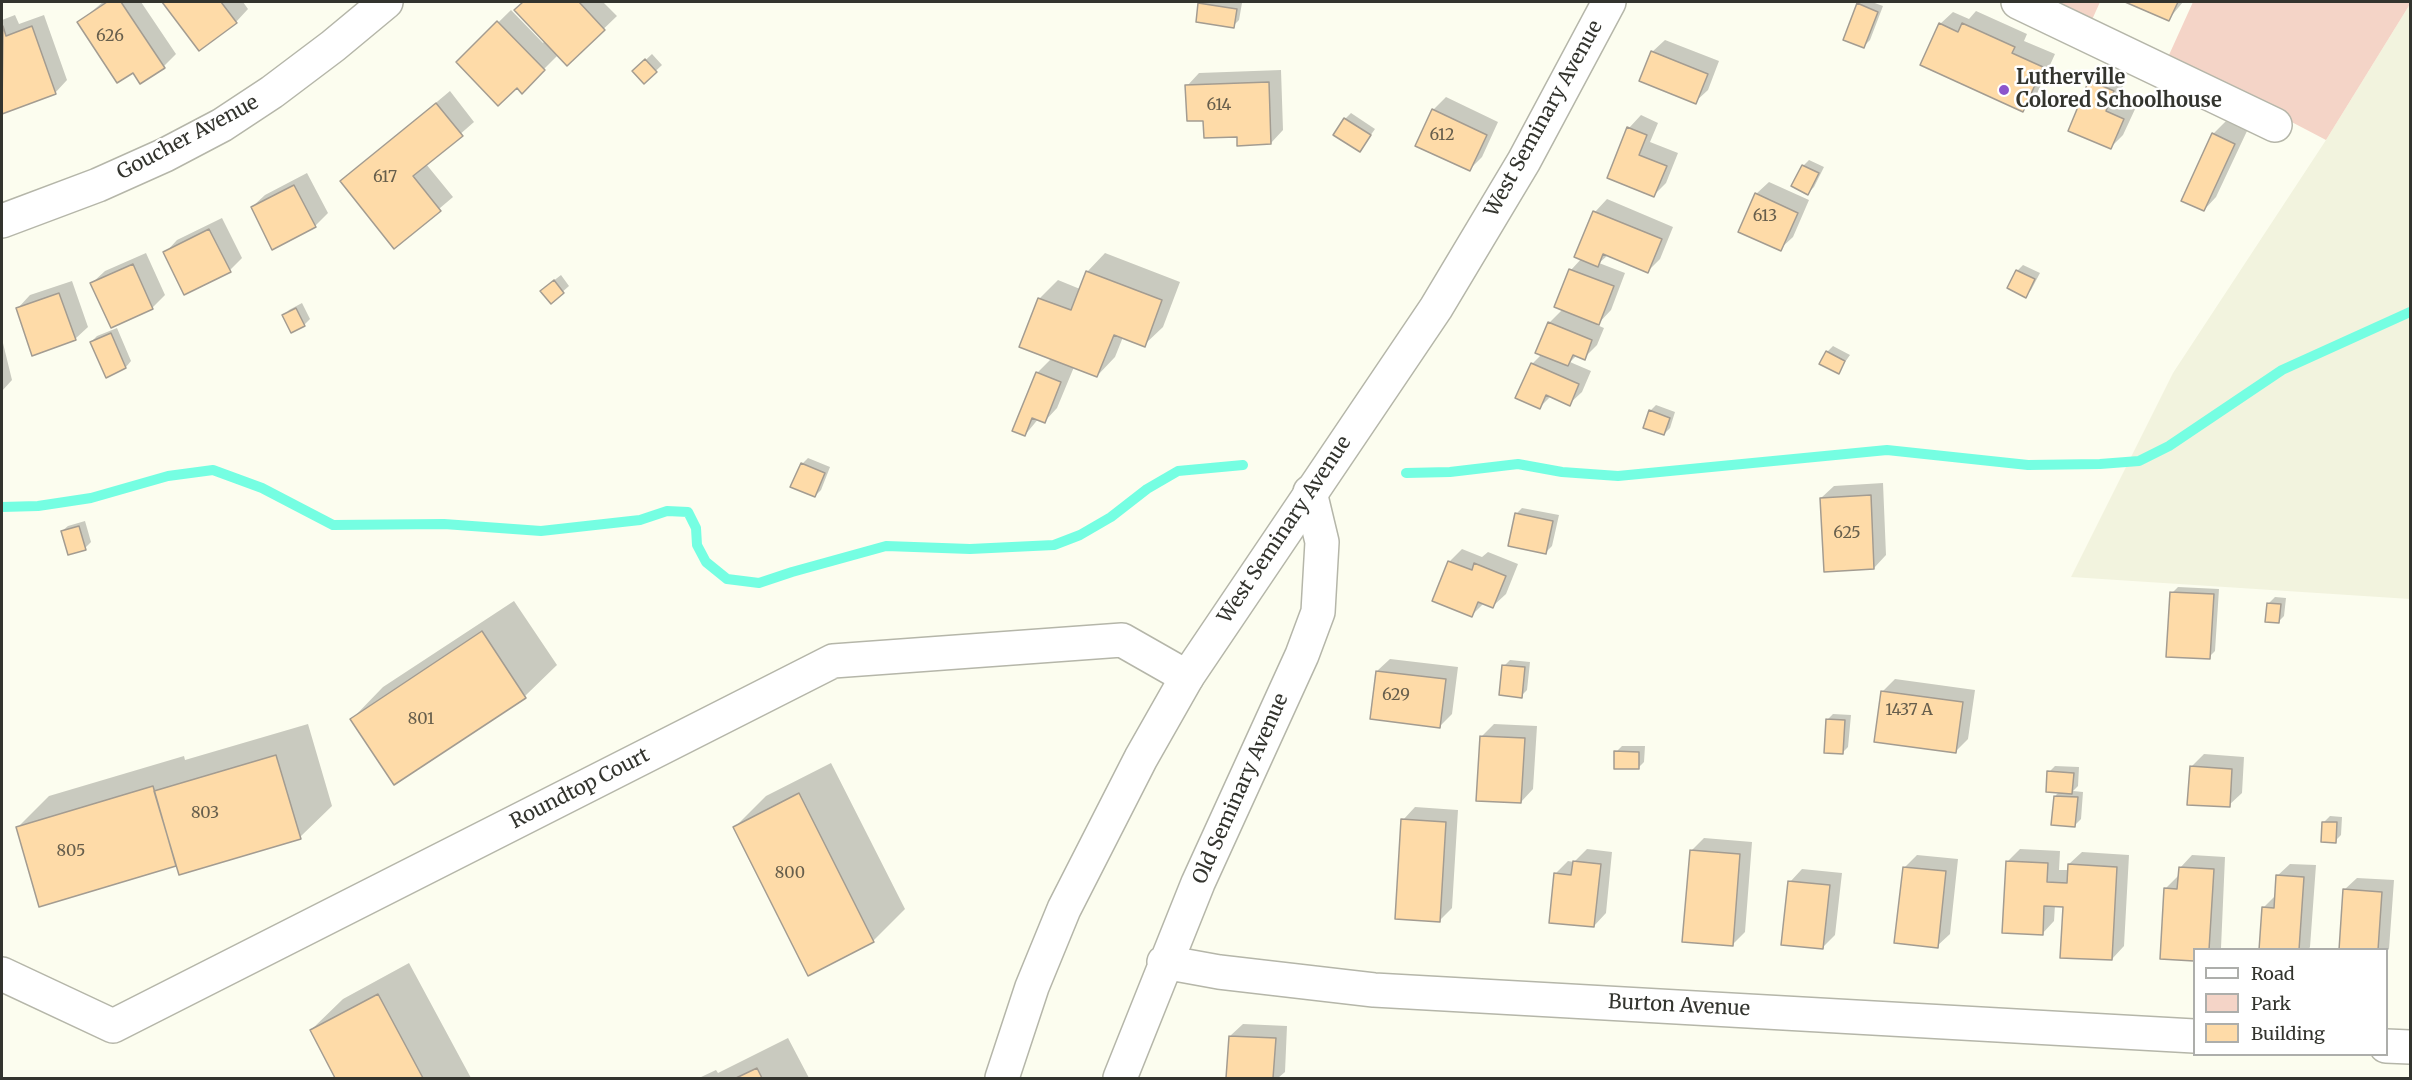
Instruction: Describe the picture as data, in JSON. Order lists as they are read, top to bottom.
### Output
{
  "streets": {
    "street": [
      "West Seminary Avenue",
      "Goucher Avenue",
      "Roundtop Court",
      "Old Seminary Avenue",
      "Burton Avenue"
    ]
  },
  "crossings": [
    ["West Seminary Avenue", "Roundtop Court"],
    ["West Seminary Avenue", "Old Seminary Avenue"],
    ["Old Seminary Avenue", "Burton Avenue"]
  ],
  "places": ["Lutherville Colored Schoolhouse"],
  "house_numbers": [
    "626",
    "614",
    "612",
    "617",
    "613",
    "625",
    "629",
    "1437 A",
    "801",
    "803",
    "805",
    "800"
  ],
  "legend": ["Road", "Park", "Building"]
}
